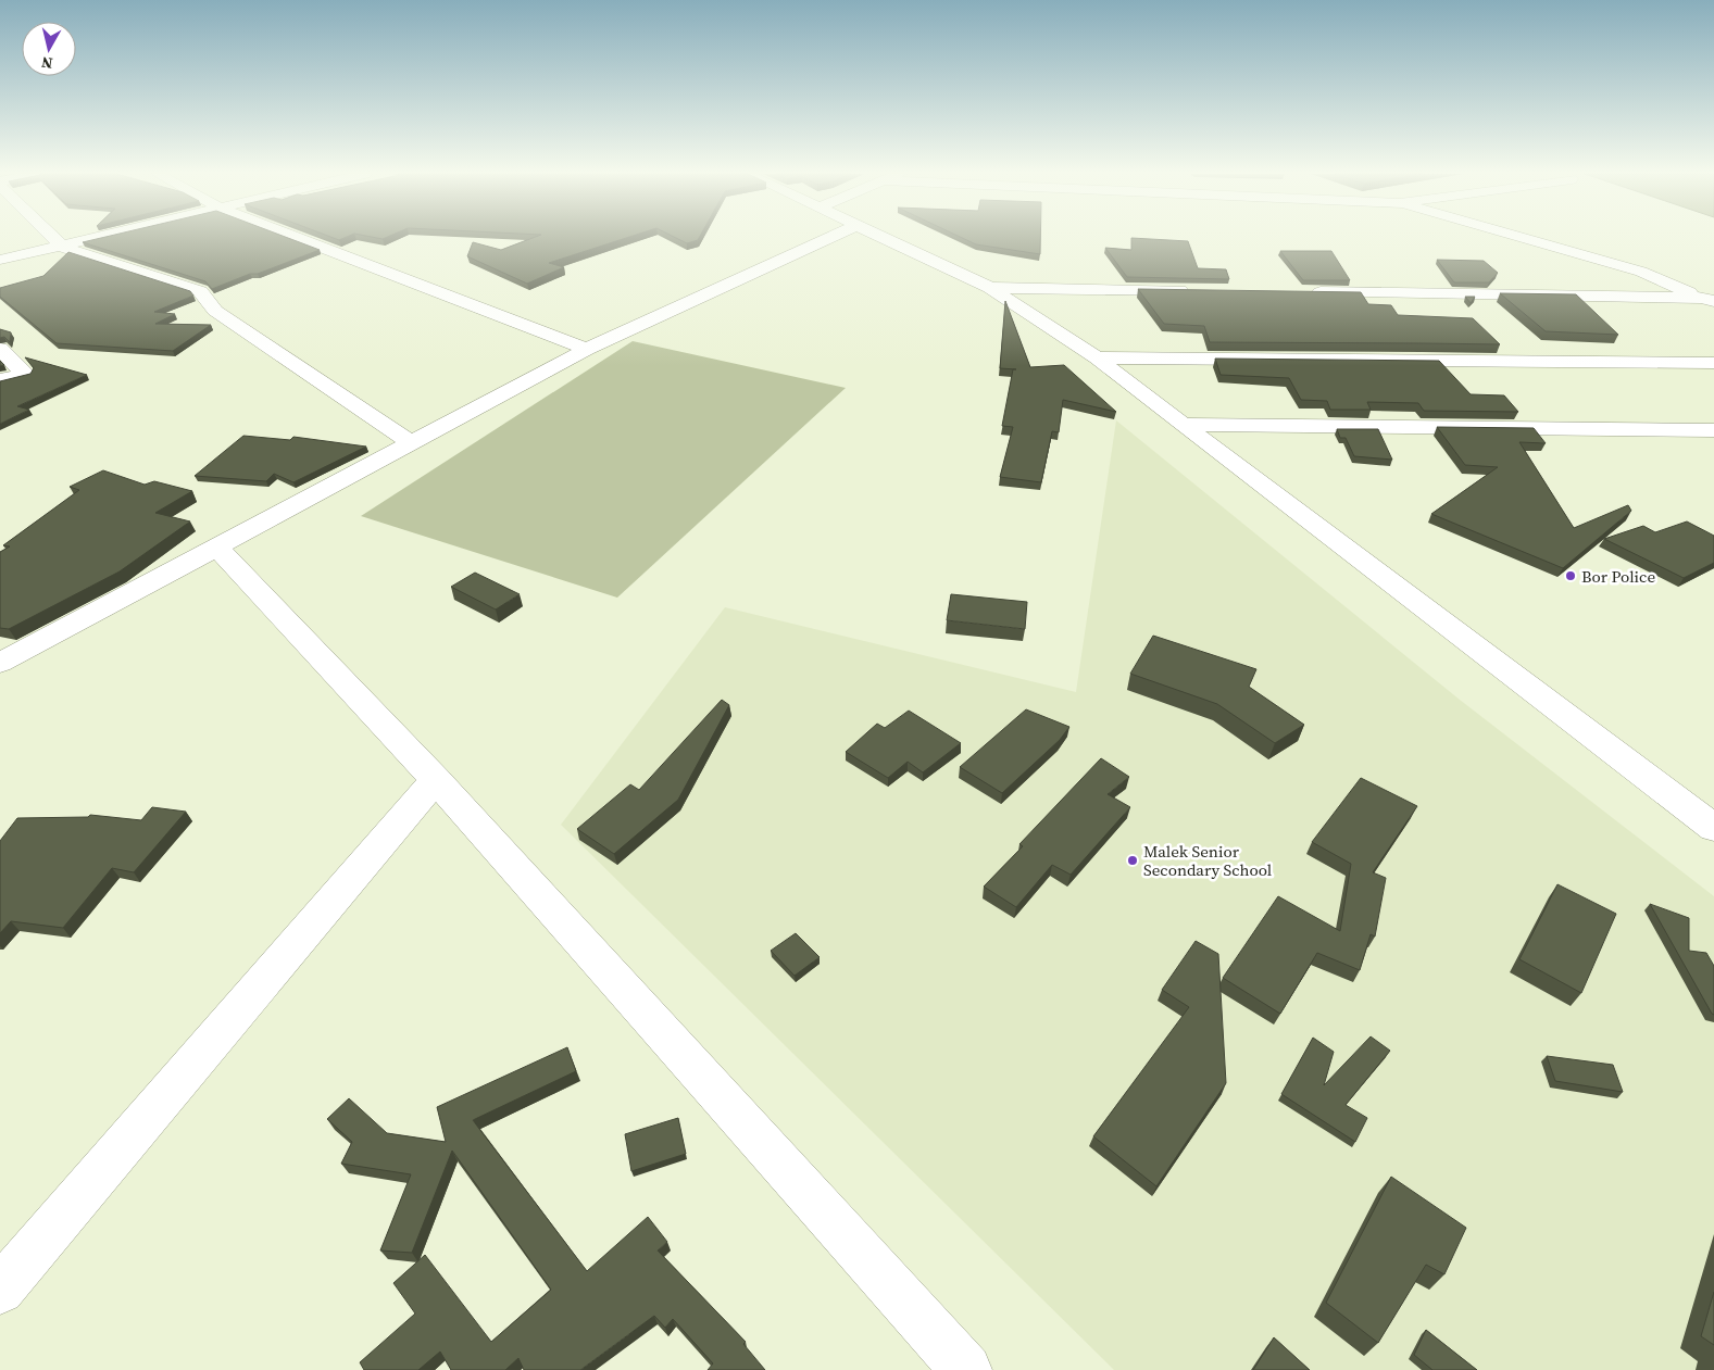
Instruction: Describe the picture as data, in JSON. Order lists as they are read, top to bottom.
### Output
{
  "places": ["Bor Police", "Malek Senior Secondary School"],
  "north": "bottom"
}
